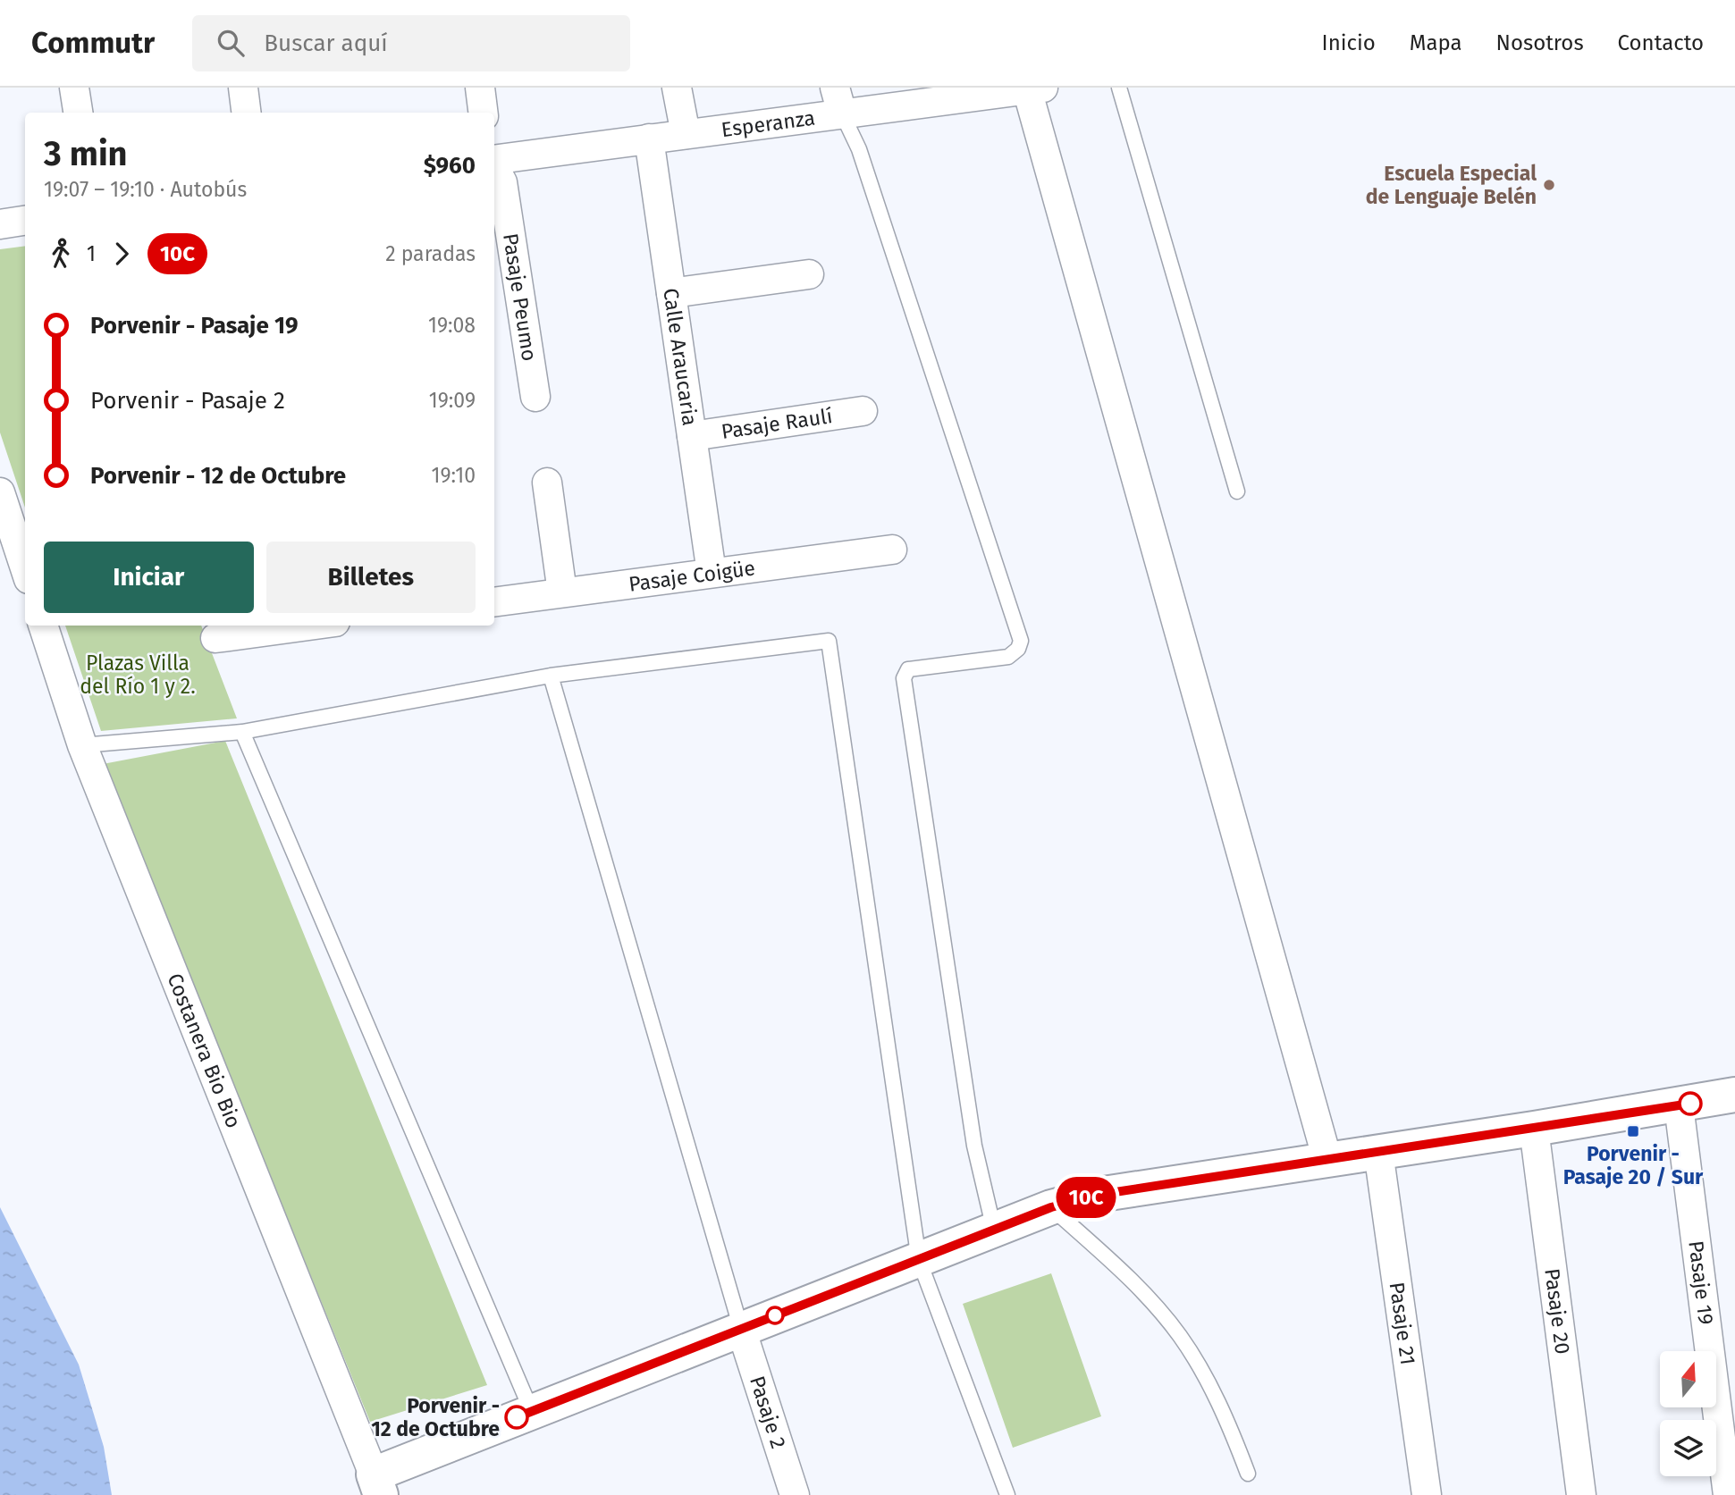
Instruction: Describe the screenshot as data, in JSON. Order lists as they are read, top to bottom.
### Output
{
  "streets": {
    "street": [
      "Esperanza",
      "Pasaje Peumo",
      "Calle Araucaria",
      "Pasaje Raulí",
      "Pasaje Coigüe",
      "Costanera Bio Bio",
      "Pasaje 19",
      "Pasaje 20",
      "Pasaje 21",
      "Pasaje 2"
    ]
  },
  "crossings": [
    ["Esperanza", "Calle Araucaria"],
    ["Calle Araucaria", "Pasaje Raulí"],
    ["Calle Araucaria", "Pasaje Coigüe"]
  ],
  "parks": ["Plazas Villa del Río 1 y 2."],
  "places": {
    "other": ["Escuela Especial de Lenguaje Belén", "Porvenir - 12 de Octubre"],
    "transit": ["Porvenir - Pasaje 20 / Sur"]
  },
  "lines": ["bus line 10C"],
  "north": "top",
  "page": {
    "header": "Commutr",
    "search": "Buscar aquí",
    "nav": [
      "Inicio",
      "Mapa",
      "Nosotros",
      "Contacto"
    ],
    "on_map": "10C",
    "heading": ["3 min", "19:07 – 19:10 · Autobús", "$960"],
    "legs": ["1", "10C", "2 paradas"],
    "list": [
      {
        "name": "Porvenir - Pasaje 19",
        "value": "19:08"
      },
      {
        "name": "Porvenir - Pasaje 2",
        "value": "19:09"
      },
      {
        "name": "Porvenir - 12 de Octubre",
        "value": "19:10"
      }
    ],
    "buttons": ["Iniciar", "Billetes"]
  }
}
